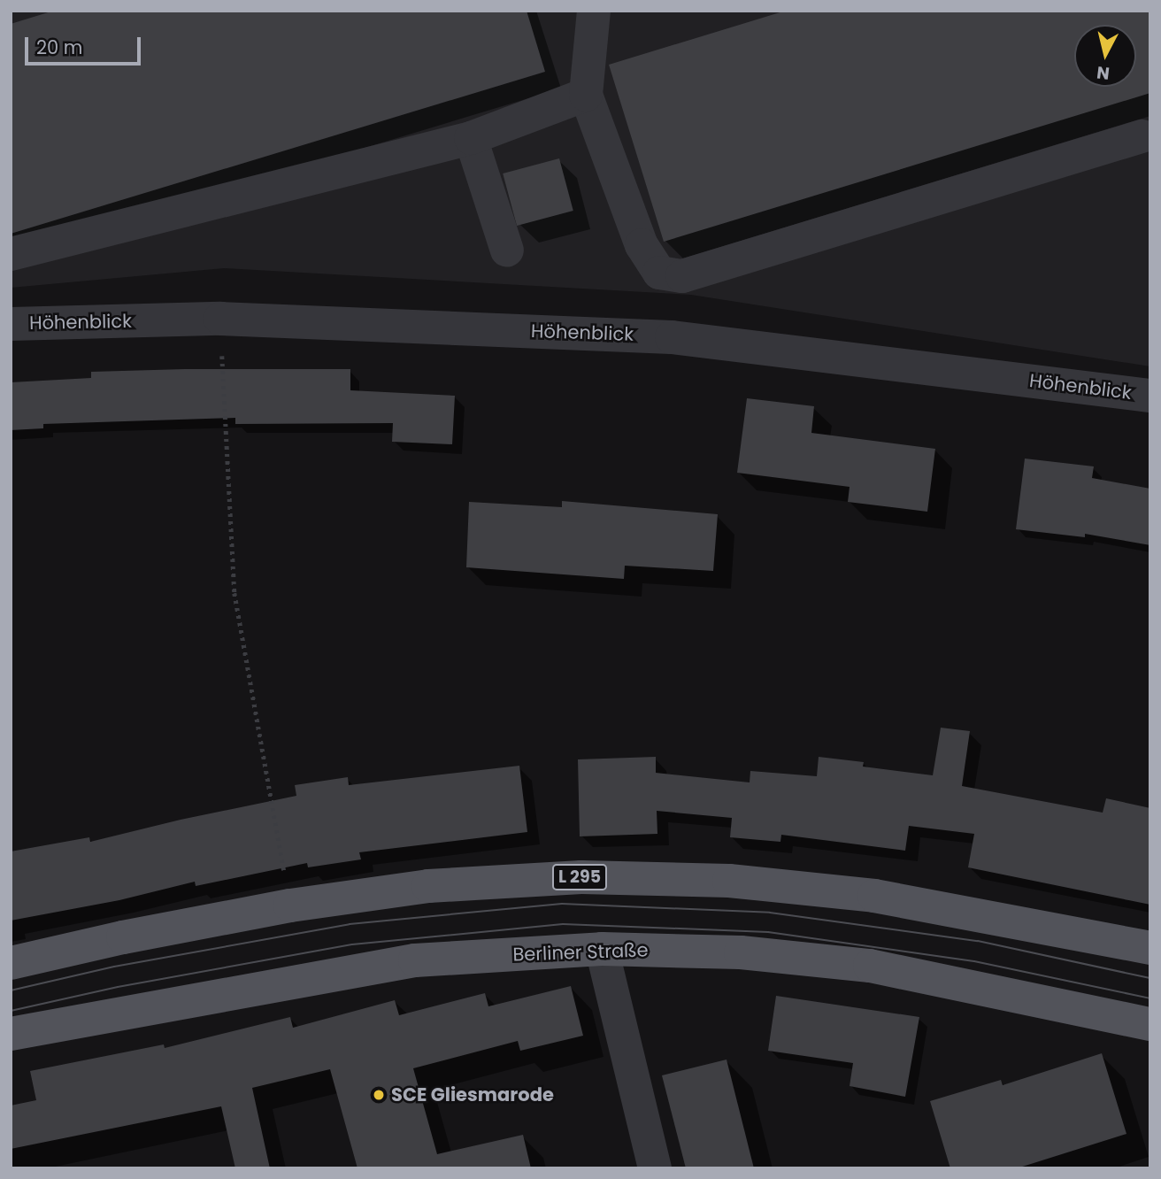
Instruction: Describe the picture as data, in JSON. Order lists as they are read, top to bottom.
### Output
{
  "streets": {
    "main road": ["L 295", "Berliner Straße"],
    "street": ["Höhenblick"]
  },
  "places": ["SCE Gliesmarode"],
  "scale_bar": "20 m",
  "north": "bottom"
}
